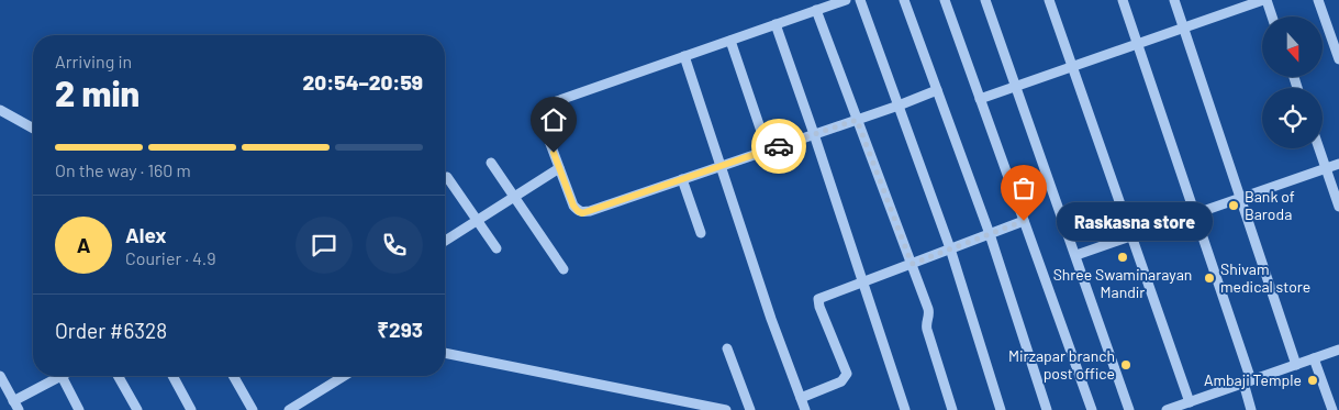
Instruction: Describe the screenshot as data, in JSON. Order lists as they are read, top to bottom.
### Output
{
  "places": [
    "Bank of Baroda",
    "Raskasna store",
    "Shree Swaminarayan Mandir",
    "Shivam medical store",
    "Mirzapar branch post office",
    "Ambaji Temple"
  ],
  "north": "bottom",
  "page": {
    "heading": ["2 min", "Arriving in", "20:54–20:59"],
    "panel": [
      "Alex",
      "Courier · 4.9",
      "Order #6328",
      "₹293"
    ],
    "bar": "On the way · 160 m",
    "bubble": "Raskasna store",
    "round": "A"
  }
}
